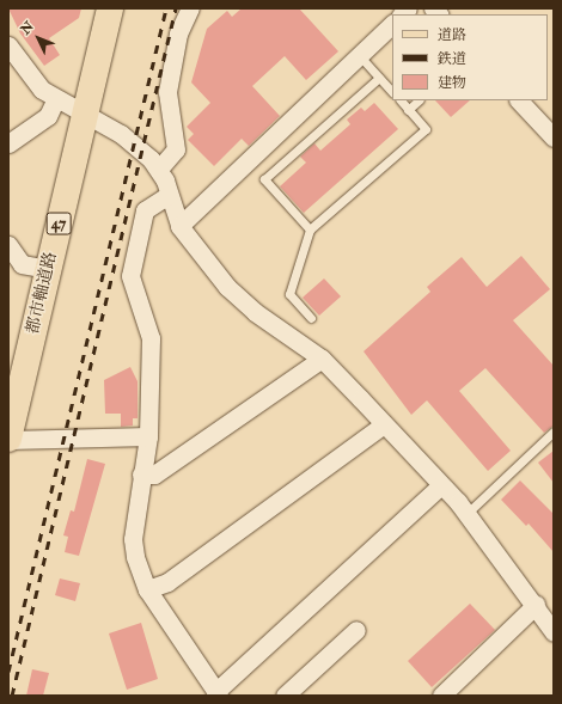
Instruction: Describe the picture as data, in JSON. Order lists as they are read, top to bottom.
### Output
{
  "streets": {
    "main road": ["47", "都市軸道路"]
  },
  "legend": ["道路", "鉄道", "建物"],
  "north": "top left"
}
